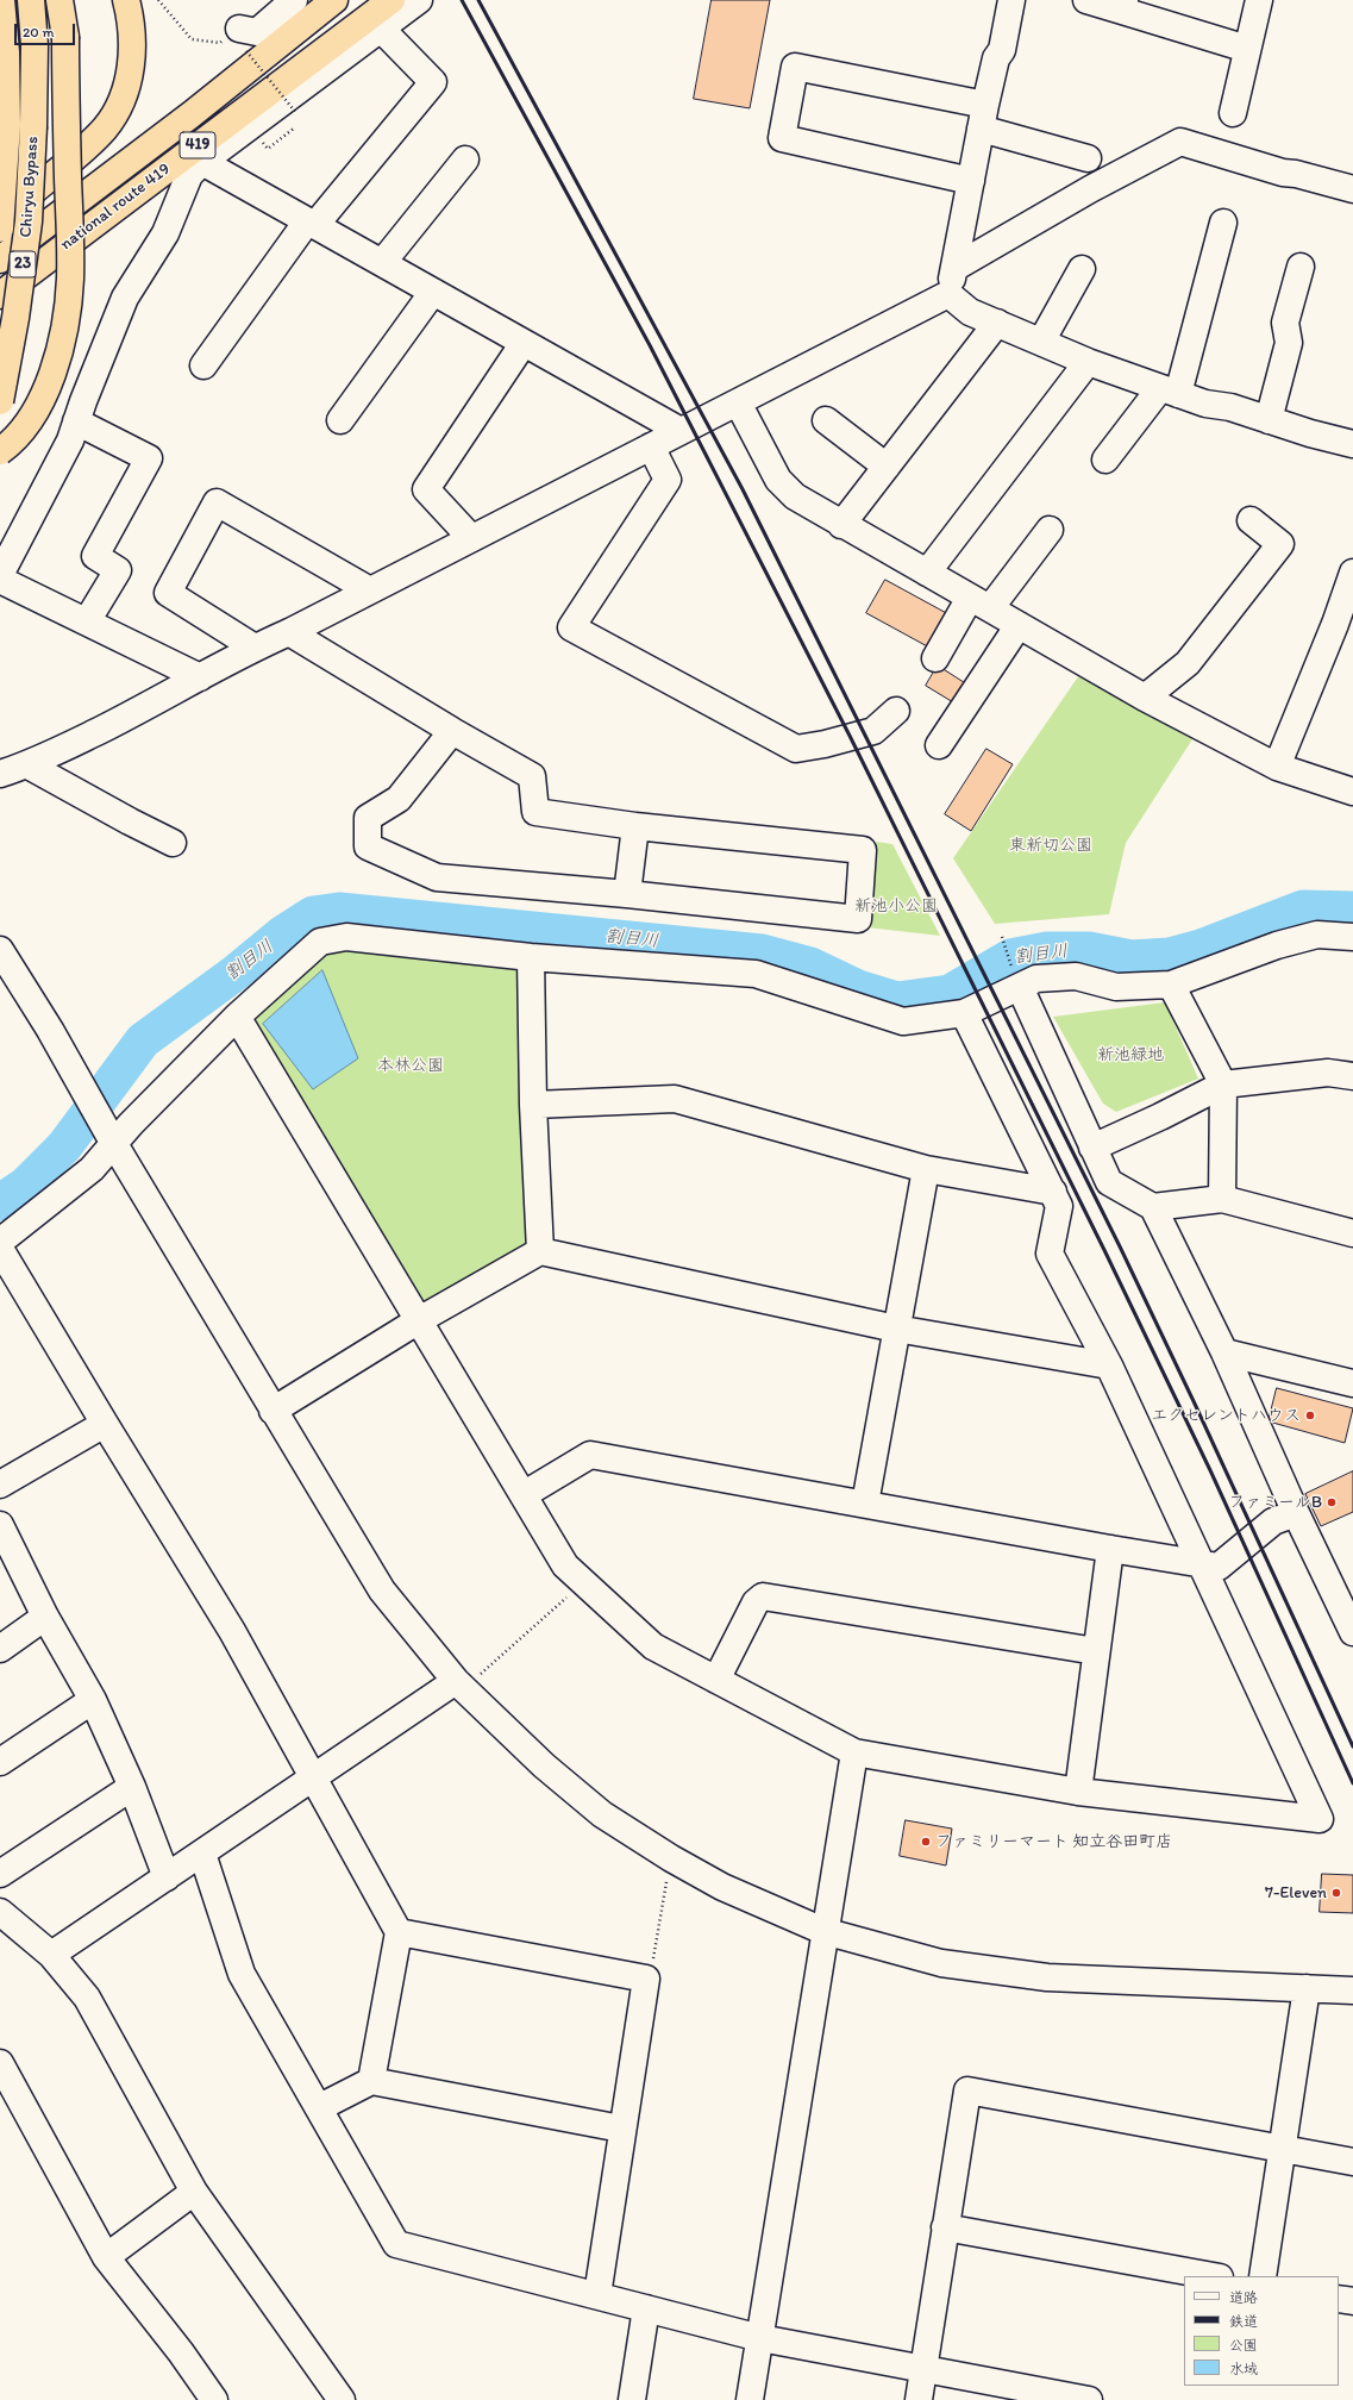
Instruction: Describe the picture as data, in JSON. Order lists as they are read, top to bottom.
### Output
{
  "streets": {
    "highway": [
      "419",
      "Chiryu Bypass",
      "national route 419",
      "23"
    ]
  },
  "water": ["割目川"],
  "parks": [
    "東新切公園",
    "新池小公園",
    "新池緑地",
    "本林公園"
  ],
  "places": [
    "エクセレントハウス",
    "ファミールB",
    "ファミリーマート 知立谷田町店",
    "7-Eleven"
  ],
  "legend": [
    "道路",
    "鉄道",
    "公園",
    "水域"
  ],
  "scale_bar": "20 m"
}
